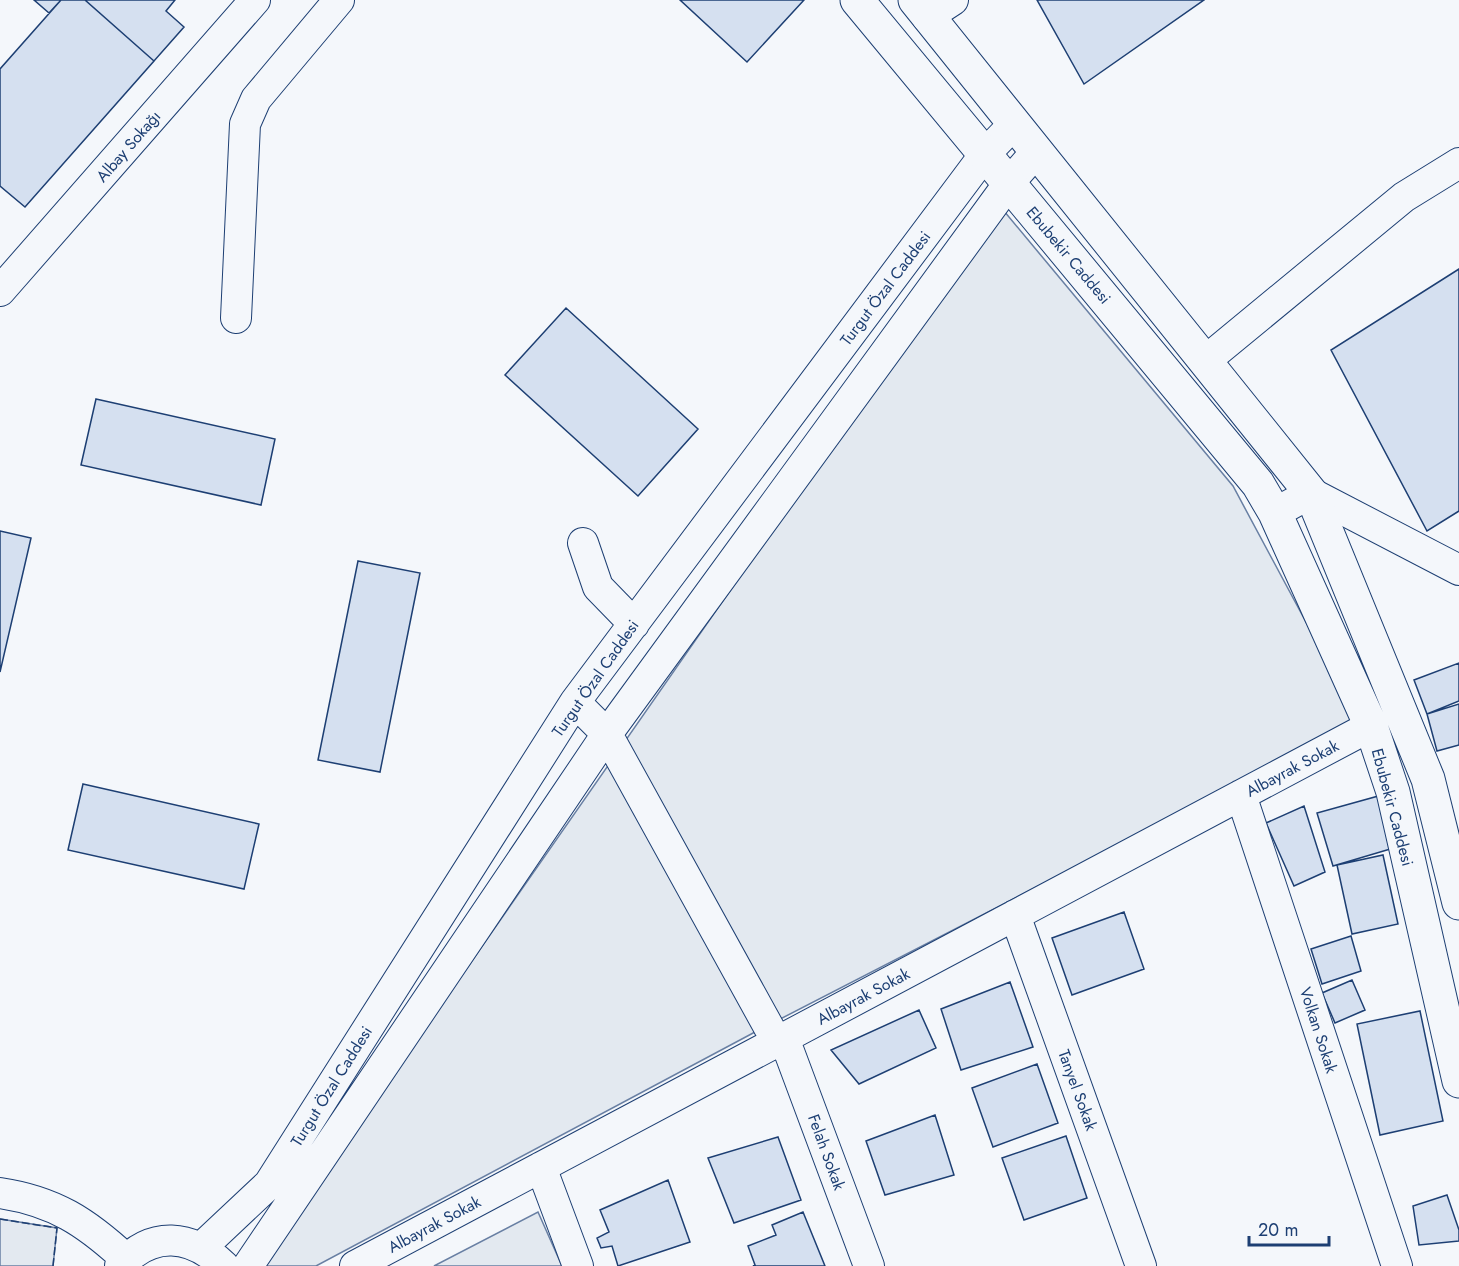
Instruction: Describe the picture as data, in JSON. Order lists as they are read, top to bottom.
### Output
{
  "streets": {
    "main road": ["Ebubekir Caddesi"],
    "street": [
      "Albay Sokağı",
      "Turgut Özal Caddesi",
      "Albayrak Sokak",
      "Volkan Sokak",
      "Tanyel Sokak",
      "Felah Sokak"
    ]
  },
  "crossings": [
    ["Ebubekir Caddesi", "Turgut Özal Caddesi"],
    ["Ebubekir Caddesi", "Albayrak Sokak"],
    ["Turgut Özal Caddesi", "Felah Sokak"],
    ["Albayrak Sokak", "Volkan Sokak"],
    ["Albayrak Sokak", "Tanyel Sokak"],
    ["Albayrak Sokak", "Felah Sokak"]
  ],
  "scale_bar": "20 m"
}
